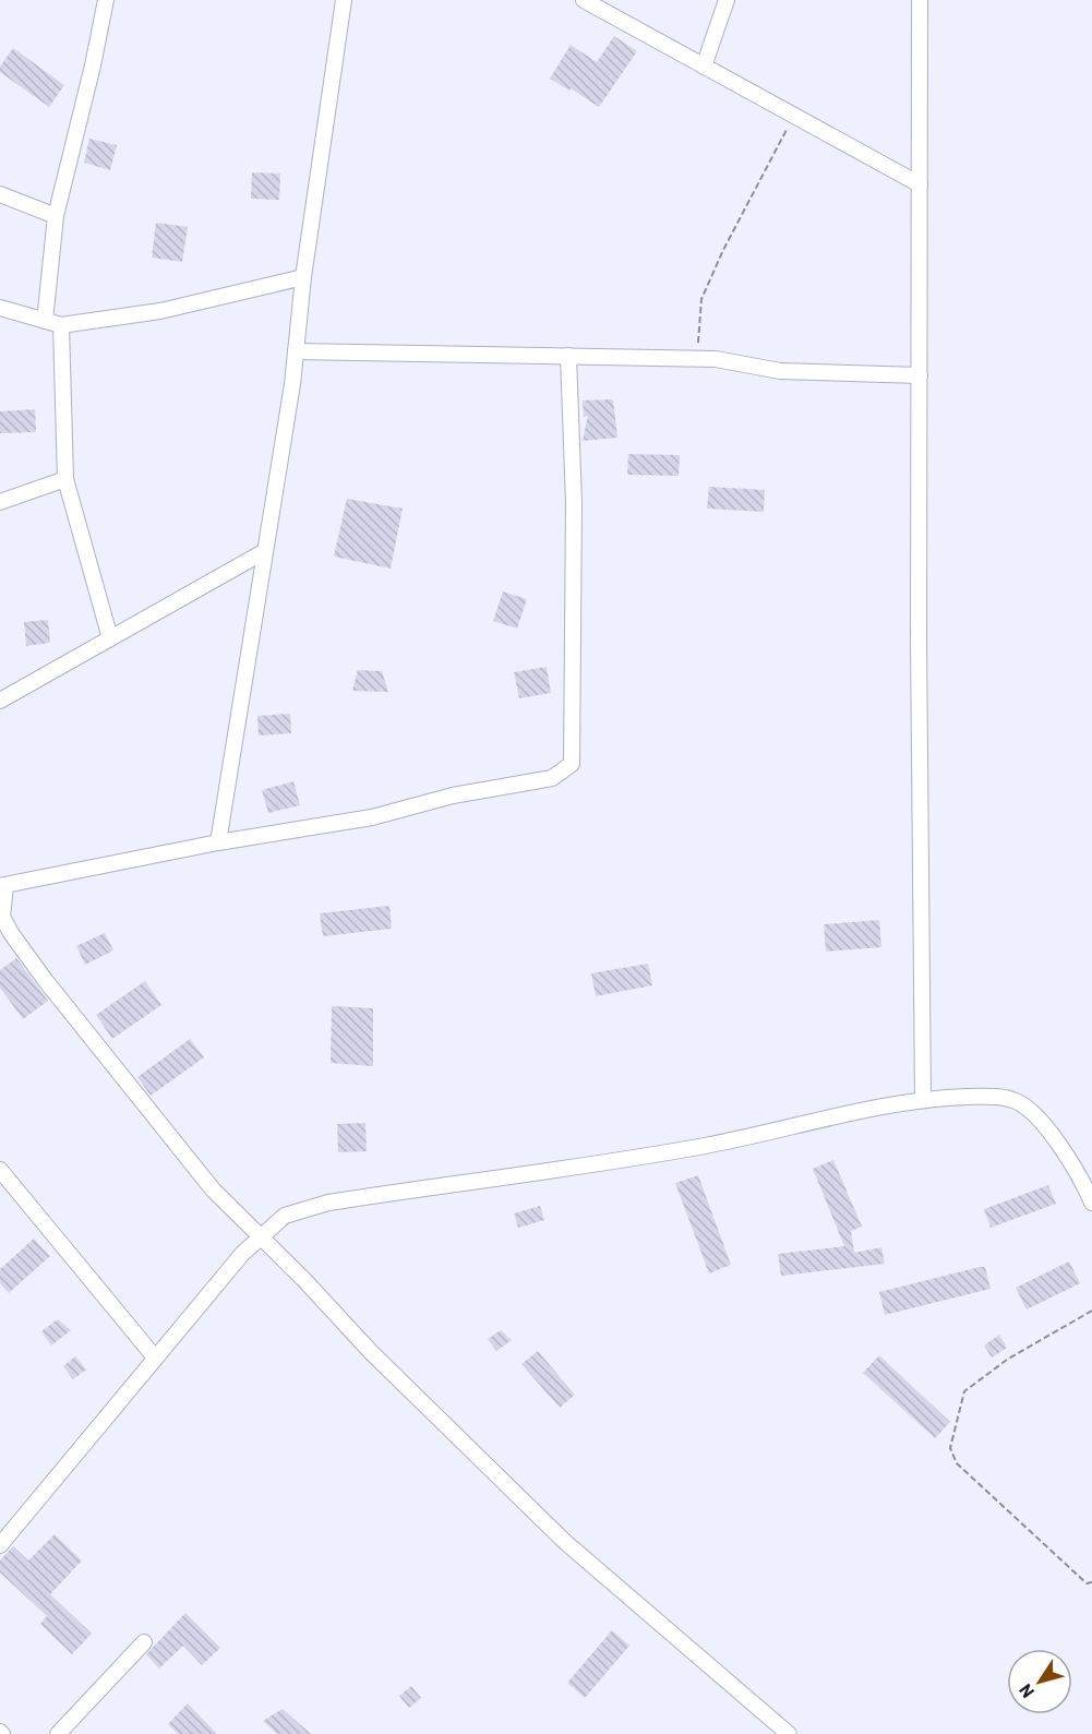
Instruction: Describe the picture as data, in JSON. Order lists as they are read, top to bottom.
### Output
{
  "north": "bottom left"
}
